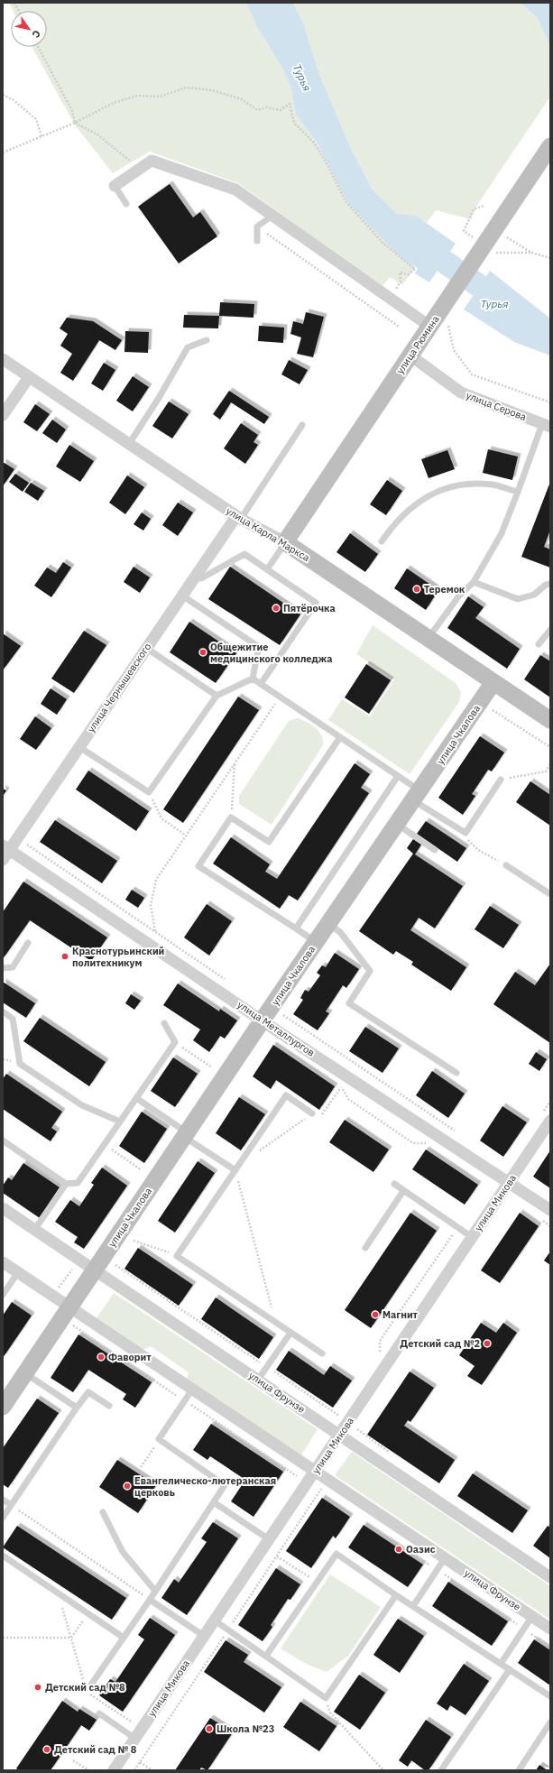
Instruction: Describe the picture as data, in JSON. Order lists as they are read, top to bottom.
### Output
{
  "streets": {
    "main road": ["улица Рюмина", "улица Карла Маркса", "улица Чкалова"],
    "street": [
      "улица Серова",
      "улица Чернышевского",
      "улица Металлургов",
      "улица Микова",
      "улица Фрунзе"
    ]
  },
  "crossings": [
    ["улица Рюмина", "улица Серова"],
    ["улица Рюмина", "улица Карла Маркса"],
    ["улица Карла Маркса", "улица Чернышевского"],
    ["улица Карла Маркса", "улица Чкалова"],
    ["улица Чернышевского", "улица Металлургов"],
    ["улица Чкалова", "улица Металлургов"],
    ["улица Чкалова", "улица Фрунзе"],
    ["улица Металлургов", "улица Микова"],
    ["улица Микова", "улица Фрунзе"]
  ],
  "water": ["Турья"],
  "places": [
    "Теремок",
    "Пятёрочка",
    "Общежитие медицинского колледжа",
    "Краснотурьинский политехникум",
    "Магнит",
    "Детский сад №2",
    "Фаворит",
    "Евангелическо-лютеранская церковь",
    "Оазис",
    "Детский сад №8",
    "Школа №23",
    "Детский сад № 8"
  ],
  "north": "bottom right"
}
